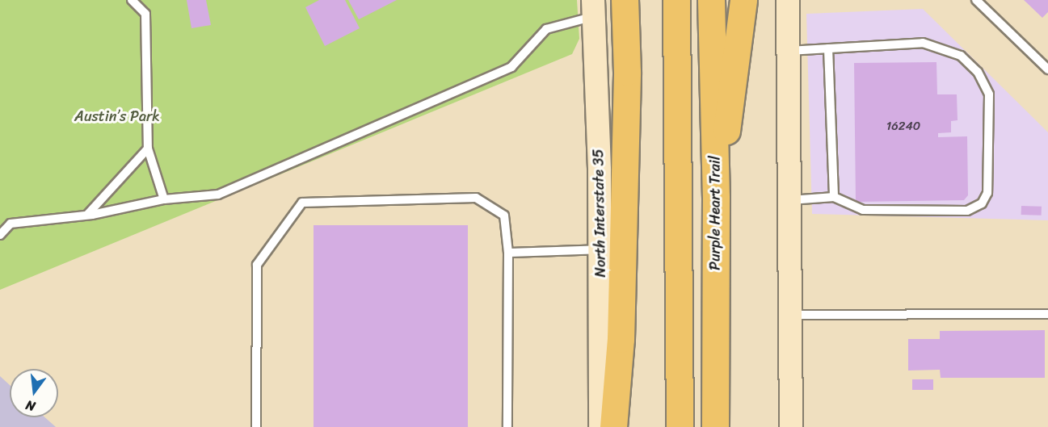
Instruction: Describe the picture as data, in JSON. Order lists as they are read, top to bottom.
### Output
{
  "streets": {
    "highway": ["Purple Heart Trail"],
    "main road": ["North Interstate 35"]
  },
  "parks": ["Austin’s Park"],
  "house_numbers": ["16240"],
  "north": "bottom"
}
